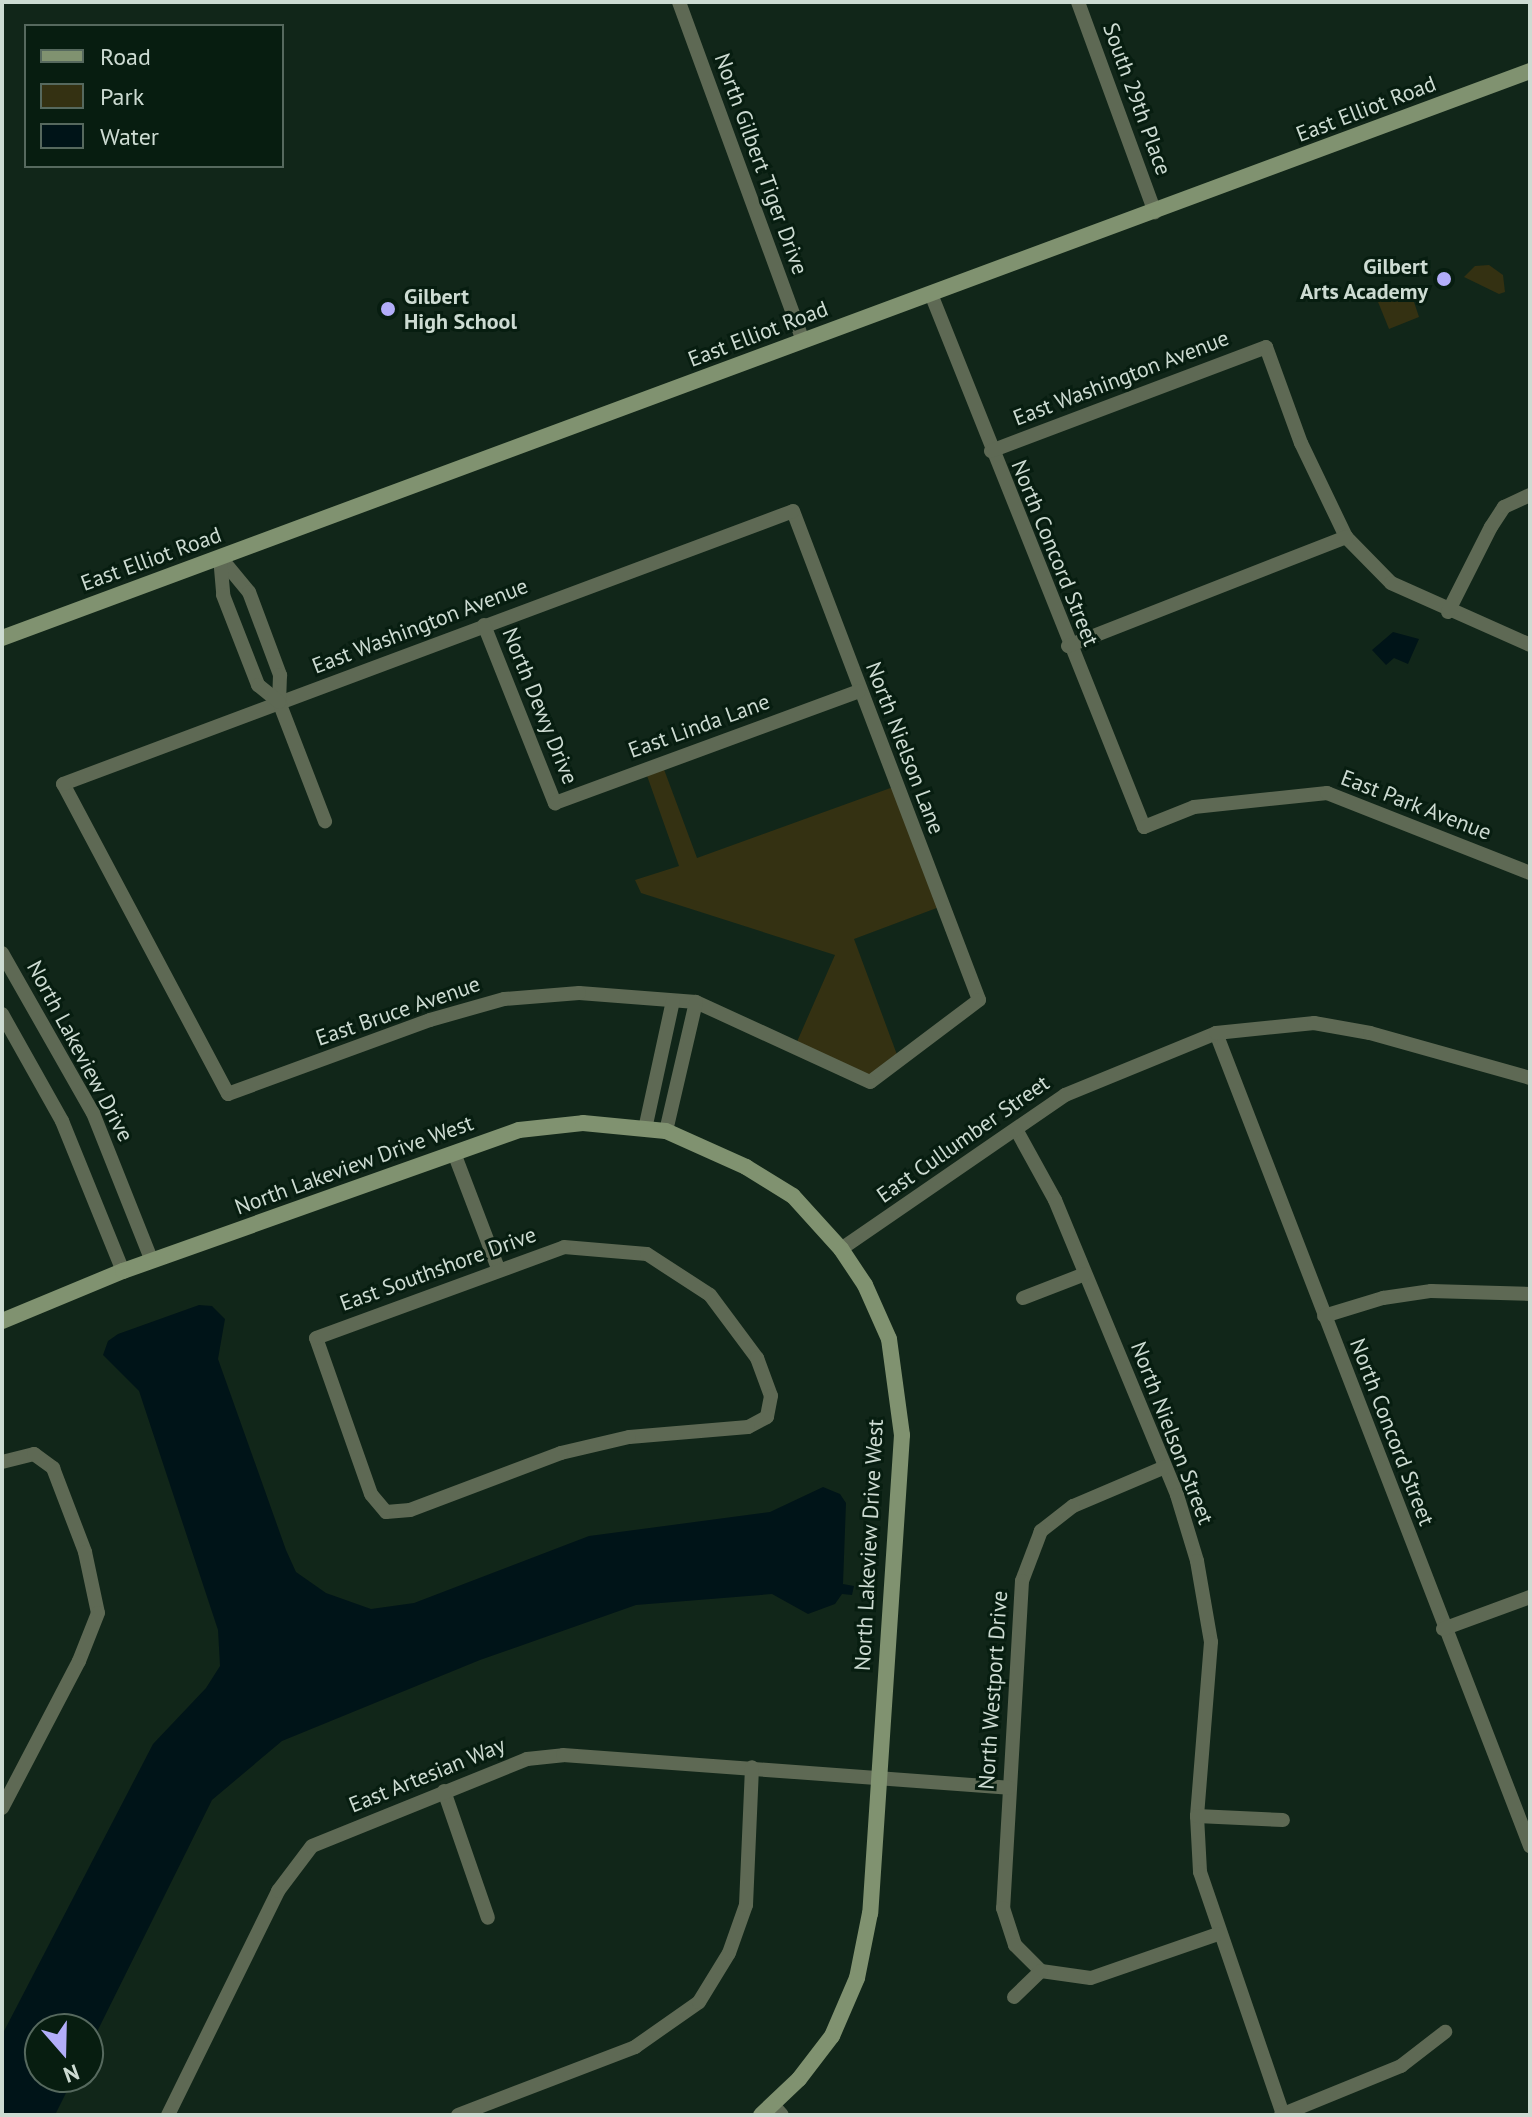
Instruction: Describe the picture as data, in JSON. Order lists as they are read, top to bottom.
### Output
{
  "streets": {
    "street": [
      "South 29th Place",
      "East Elliot Road",
      "North Gilbert Tiger Drive",
      "East Washington Avenue",
      "North Concord Street",
      "North Dewy Drive",
      "East Linda Lane",
      "North Nielson Lane",
      "East Park Avenue",
      "East Bruce Avenue",
      "North Lakeview Drive",
      "East Cullumber Street",
      "North Lakeview Drive West",
      "East Southshore Drive",
      "North Nielson Street",
      "North Westport Drive",
      "East Artesian Way"
    ]
  },
  "crossings": [
    ["South 29th Place", "East Elliot Road"],
    ["East Elliot Road", "North Gilbert Tiger Drive"],
    ["East Elliot Road", "North Concord Street"],
    ["East Washington Avenue", "North Concord Street"],
    ["East Washington Avenue", "North Dewy Drive"],
    ["East Washington Avenue", "North Nielson Lane"],
    ["East Washington Avenue", "East Bruce Avenue"],
    ["North Concord Street", "East Park Avenue"],
    ["North Concord Street", "East Cullumber Street"],
    ["North Dewy Drive", "East Linda Lane"],
    ["East Linda Lane", "North Nielson Lane"],
    ["North Nielson Lane", "East Bruce Avenue"],
    ["North Lakeview Drive", "North Lakeview Drive West"],
    ["East Cullumber Street", "North Lakeview Drive West"],
    ["East Cullumber Street", "North Nielson Street"],
    ["North Lakeview Drive West", "East Artesian Way"],
    ["North Nielson Street", "North Westport Drive"],
    ["North Westport Drive", "East Artesian Way"]
  ],
  "places": ["Gilbert Arts Academy", "Gilbert High School"],
  "legend": ["Road", "Park", "Water"],
  "north": "bottom"
}
